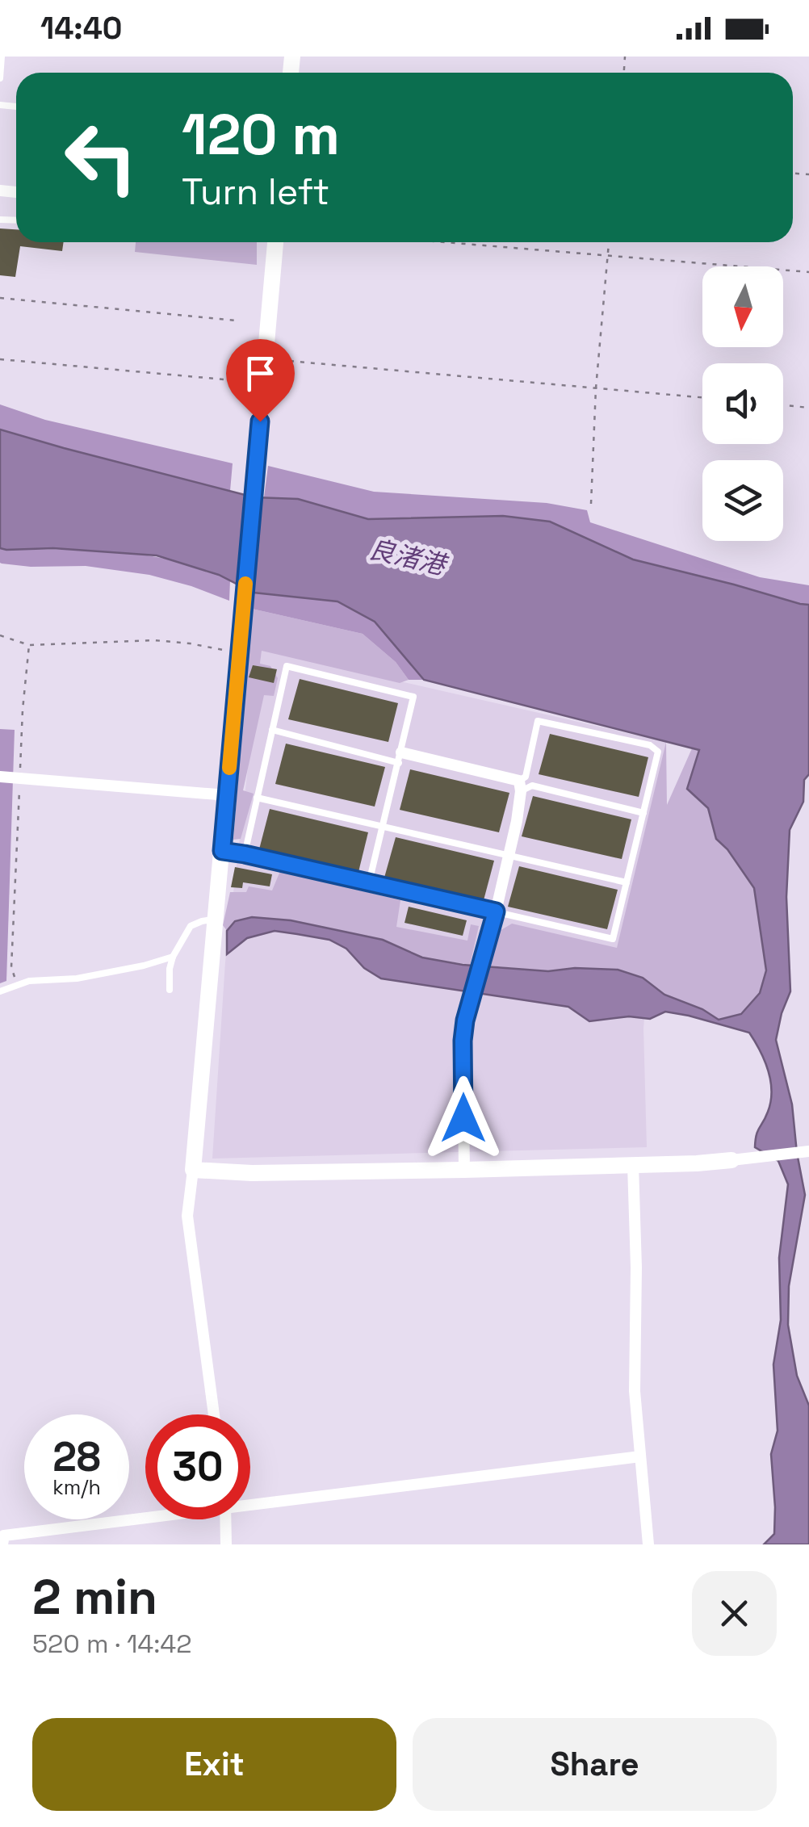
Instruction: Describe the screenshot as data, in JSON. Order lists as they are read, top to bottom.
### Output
{
  "water": ["良渚港"],
  "north": "bottom",
  "page": {
    "status": "14:40",
    "turn": ["120 m", "Turn left"],
    "speed": "28 km/h",
    "limit": "30",
    "heading": ["2 min", "520 m · 14:42"],
    "buttons": ["Exit", "Share"]
  }
}
